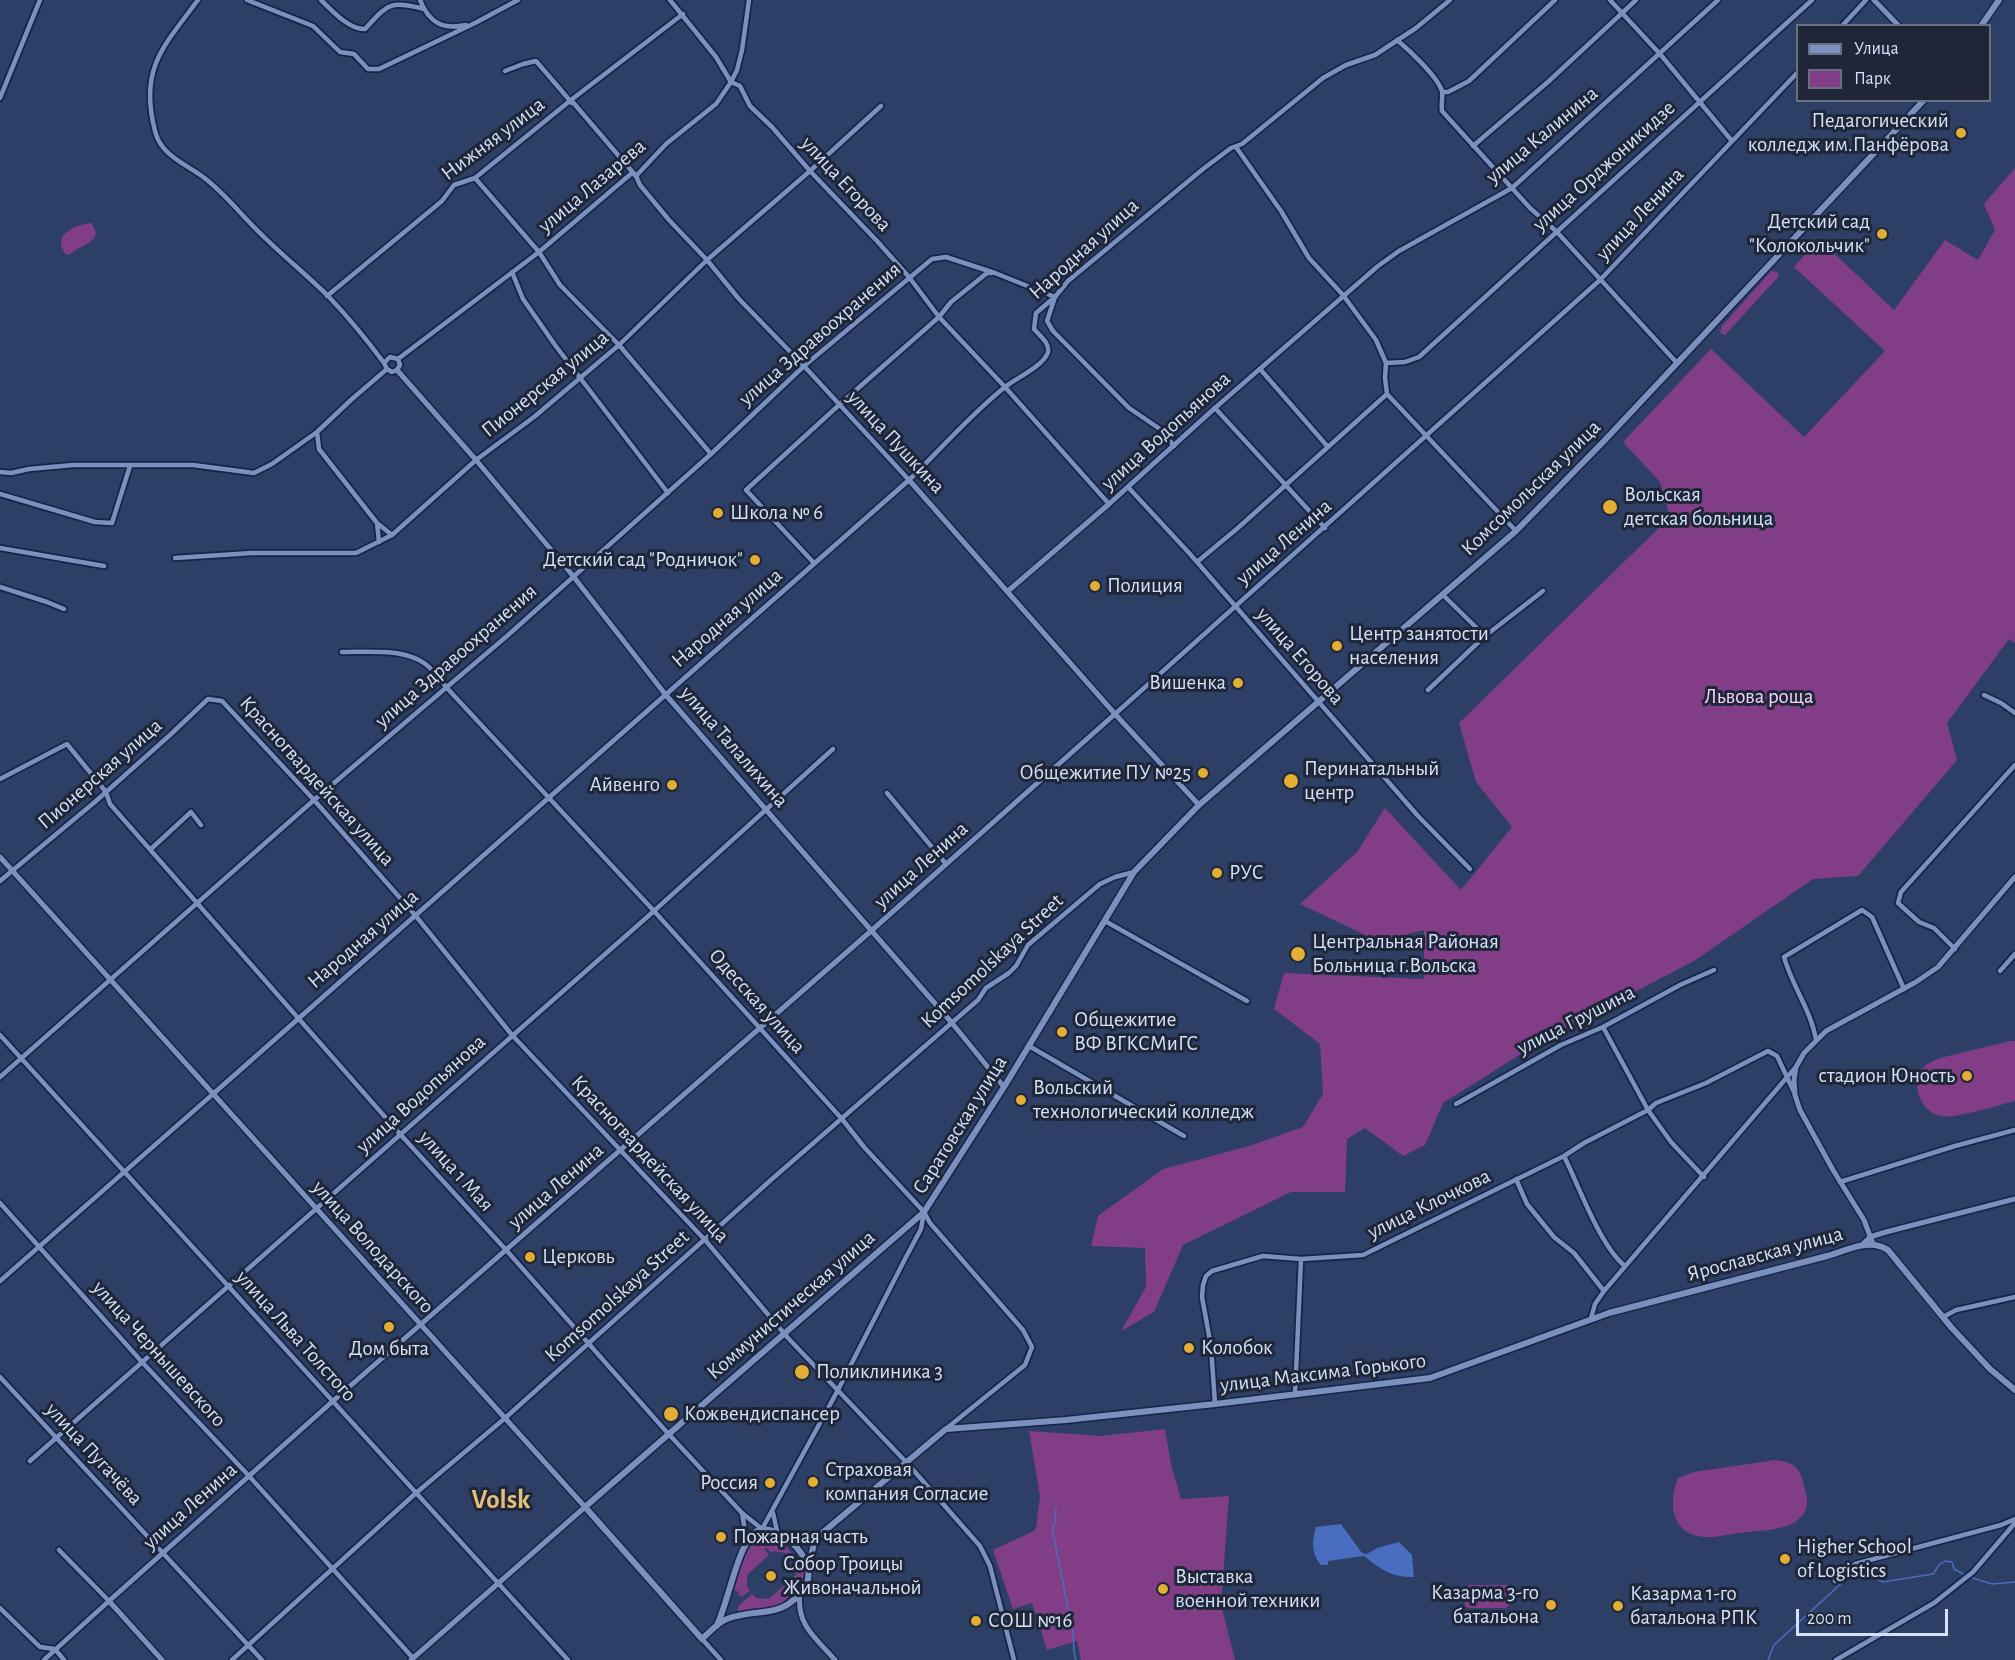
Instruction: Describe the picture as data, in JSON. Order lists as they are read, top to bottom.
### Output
{
  "streets": {
    "main road": [
      "Комсомольская улица",
      "Саратовская улица",
      "улица Володарского",
      "Ярославская улица",
      "Коммунистическая улица",
      "улица Максима Горького"
    ],
    "street": [
      "улица Калинина",
      "Нижняя улица",
      "улица Орджоникидзе",
      "улица Егорова",
      "улица Лазарева",
      "улица Ленина",
      "Народная улица",
      "улица Здравоохранения",
      "Пионерская улица",
      "улица Водопьянова",
      "улица Пушкина",
      "улица Талалихина",
      "Красногвардейская улица",
      "Komsomolskaya Street",
      "Одесская улица",
      "улица Грушина",
      "улица 1 Мая",
      "улица Клочкова",
      "улица Льва Толстого",
      "улица Чернышевского",
      "улица Пугачёва"
    ]
  },
  "crossings": [
    ["улица Калинина", "улица Водопьянова"],
    ["Нижняя улица", "улица Егорова"],
    ["Нижняя улица", "улица Пушкина"],
    ["улица Егорова", "улица Лазарева"],
    ["улица Егорова", "улица Ленина"],
    ["улица Егорова", "Народная улица"],
    ["улица Егорова", "улица Здравоохранения"],
    ["улица Егорова", "Пионерская улица"],
    ["улица Егорова", "улица Водопьянова"],
    ["улица Егорова", "Комсомольская улица"],
    ["улица Лазарева", "улица Пушкина"],
    ["улица Лазарева", "улица Талалихина"],
    ["улица Ленина", "улица Пушкина"],
    ["улица Ленина", "улица Талалихина"],
    ["улица Ленина", "Красногвардейская улица"],
    ["улица Ленина", "Одесская улица"],
    ["улица Ленина", "улица 1 Мая"],
    ["улица Ленина", "улица Володарского"],
    ["улица Ленина", "улица Льва Толстого"],
    ["улица Ленина", "улица Чернышевского"],
    ["улица Ленина", "улица Пугачёва"],
    ["Народная улица", "улица Пушкина"],
    ["Народная улица", "улица Талалихина"],
    ["Народная улица", "Красногвардейская улица"],
    ["Народная улица", "Одесская улица"],
    ["Народная улица", "улица 1 Мая"],
    ["Народная улица", "улица Володарского"],
    ["Народная улица", "улица Льва Толстого"],
    ["Народная улица", "улица Чернышевского"],
    ["улица Здравоохранения", "улица Пушкина"],
    ["улица Здравоохранения", "улица Талалихина"],
    ["улица Здравоохранения", "Красногвардейская улица"],
    ["улица Здравоохранения", "Одесская улица"],
    ["улица Здравоохранения", "улица 1 Мая"],
    ["улица Здравоохранения", "улица Володарского"],
    ["улица Здравоохранения", "улица Льва Толстого"],
    ["Пионерская улица", "улица Пушкина"],
    ["Пионерская улица", "улица Талалихина"],
    ["Пионерская улица", "Красногвардейская улица"],
    ["Пионерская улица", "улица 1 Мая"],
    ["Пионерская улица", "улица Володарского"],
    ["улица Водопьянова", "улица Пушкина"],
    ["улица Водопьянова", "улица Талалихина"],
    ["улица Водопьянова", "Красногвардейская улица"],
    ["улица Водопьянова", "Одесская улица"],
    ["улица Водопьянова", "улица 1 Мая"],
    ["улица Водопьянова", "улица Володарского"],
    ["улица Водопьянова", "улица Льва Толстого"],
    ["улица Водопьянова", "улица Чернышевского"],
    ["улица Водопьянова", "улица Пугачёва"],
    ["улица Пушкина", "Комсомольская улица"],
    ["Комсомольская улица", "Komsomolskaya Street"],
    ["Комсомольская улица", "Саратовская улица"],
    ["улица Талалихина", "Komsomolskaya Street"],
    ["улица Талалихина", "Саратовская улица"],
    ["Красногвардейская улица", "Komsomolskaya Street"],
    ["Красногвардейская улица", "Саратовская улица"],
    ["Красногвардейская улица", "Коммунистическая улица"],
    ["Komsomolskaya Street", "Одесская улица"],
    ["Komsomolskaya Street", "Саратовская улица"],
    ["Komsomolskaya Street", "улица 1 Мая"],
    ["Komsomolskaya Street", "улица Володарского"],
    ["Komsomolskaya Street", "улица Льва Толстого"],
    ["Komsomolskaya Street", "улица Чернышевского"],
    ["Komsomolskaya Street", "улица Пугачёва"],
    ["Одесская улица", "Саратовская улица"],
    ["Одесская улица", "Коммунистическая улица"],
    ["Одесская улица", "улица Максима Горького"],
    ["Саратовская улица", "улица 1 Мая"],
    ["Саратовская улица", "Коммунистическая улица"],
    ["улица 1 Мая", "Коммунистическая улица"],
    ["улица Клочкова", "улица Максима Горького"],
    ["улица Володарского", "Коммунистическая улица"],
    ["Ярославская улица", "улица Максима Горького"],
    ["Коммунистическая улица", "улица Льва Толстого"],
    ["Коммунистическая улица", "улица Чернышевского"]
  ],
  "districts": ["Volsk"],
  "parks": ["Львова роща"],
  "places": [
    "Педагогический колледж им.Панфёрова",
    "Детский сад \"Колокольчик\"",
    "Вольская детская больница",
    "Школа № 6",
    "Детский сад \"Родничок\"",
    "Полиция",
    "Центр занятости населения",
    "Вишенка",
    "Общежитие ПУ №25",
    "Перинатальный центр",
    "Айвенго",
    "РУС",
    "Центральная Районая Больница г.Вольска",
    "Общежитие ВФ ВГКСМиГС",
    "стадион Юность",
    "Вольский технологический колледж",
    "Церковь",
    "Дом быта",
    "Колобок",
    "Поликлиника 3",
    "Кожвендиспансер",
    "Страховая компания Согласие",
    "Россия",
    "Пожарная часть",
    "Higher School of Logistics",
    "Собор Троицы Живоначальной",
    "Выставка военной техники",
    "Казарма 3-го батальона",
    "Казарма 1-го батальона РПК",
    "СОШ №16"
  ],
  "legend": ["Улица", "Парк"],
  "scale_bar": "200 m"
}
